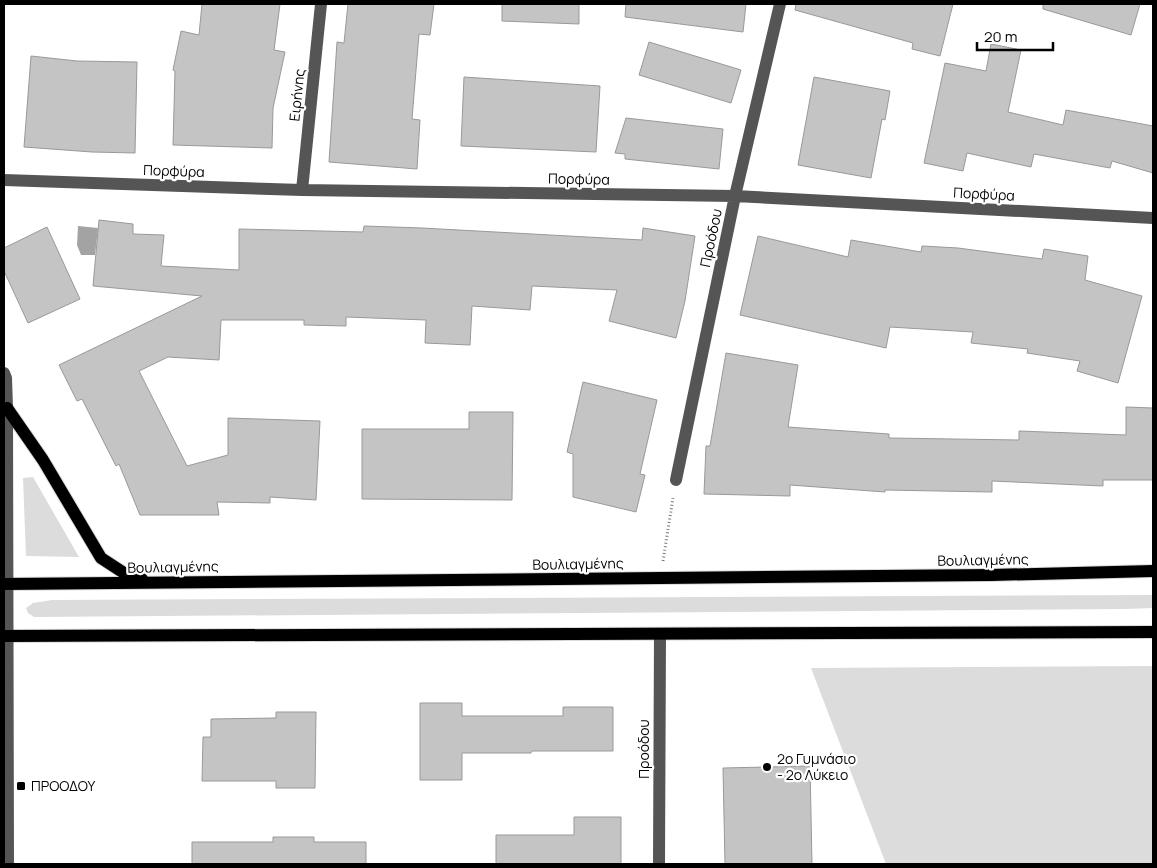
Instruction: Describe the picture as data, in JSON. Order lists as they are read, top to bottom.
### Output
{
  "streets": {
    "main road": ["Βουλιαγμένης"],
    "street": ["Ειρήνης", "Πορφύρα", "Προόδου"]
  },
  "crossings": [
    ["Ειρήνης", "Πορφύρα"],
    ["Πορφύρα", "Προόδου"]
  ],
  "places": {
    "other": ["2ο Γυμνάσιο - 2ο Λύκειο"],
    "transit": ["ΠΡΟΟΔΟΥ"]
  },
  "scale_bar": "20 m"
}
